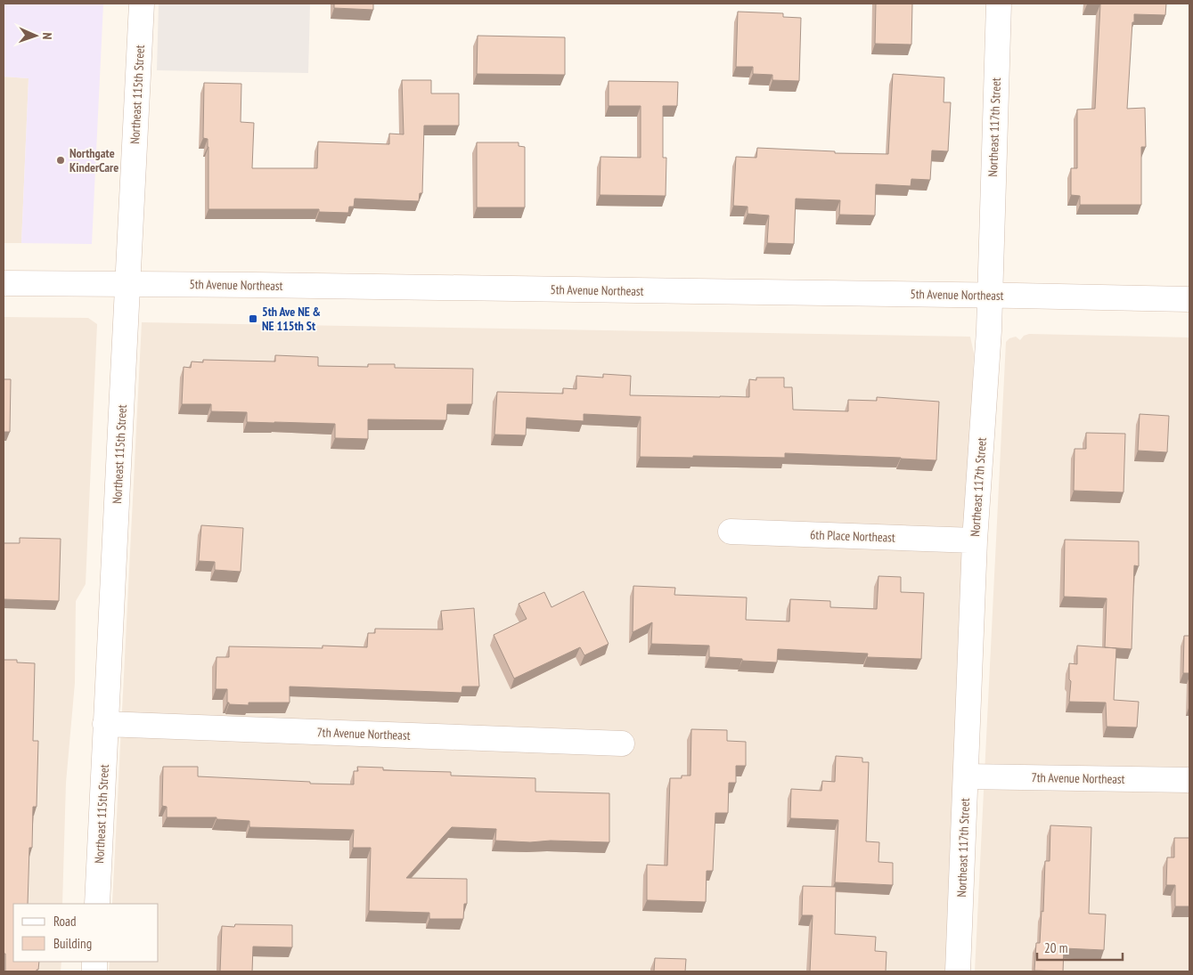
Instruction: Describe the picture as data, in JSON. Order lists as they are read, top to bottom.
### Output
{
  "streets": {
    "street": [
      "Northeast 115th Street",
      "Northeast 117th Street",
      "5th Avenue Northeast",
      "6th Place Northeast",
      "7th Avenue Northeast"
    ]
  },
  "crossings": [
    ["Northeast 115th Street", "5th Avenue Northeast"],
    ["Northeast 115th Street", "7th Avenue Northeast"],
    ["Northeast 117th Street", "5th Avenue Northeast"],
    ["Northeast 117th Street", "6th Place Northeast"],
    ["Northeast 117th Street", "7th Avenue Northeast"]
  ],
  "places": {
    "other": ["Northgate KinderCare"],
    "transit": ["5th Ave NE & NE 115th St"]
  },
  "legend": ["Road", "Building"],
  "scale_bar": "20 m",
  "north": "right"
}
